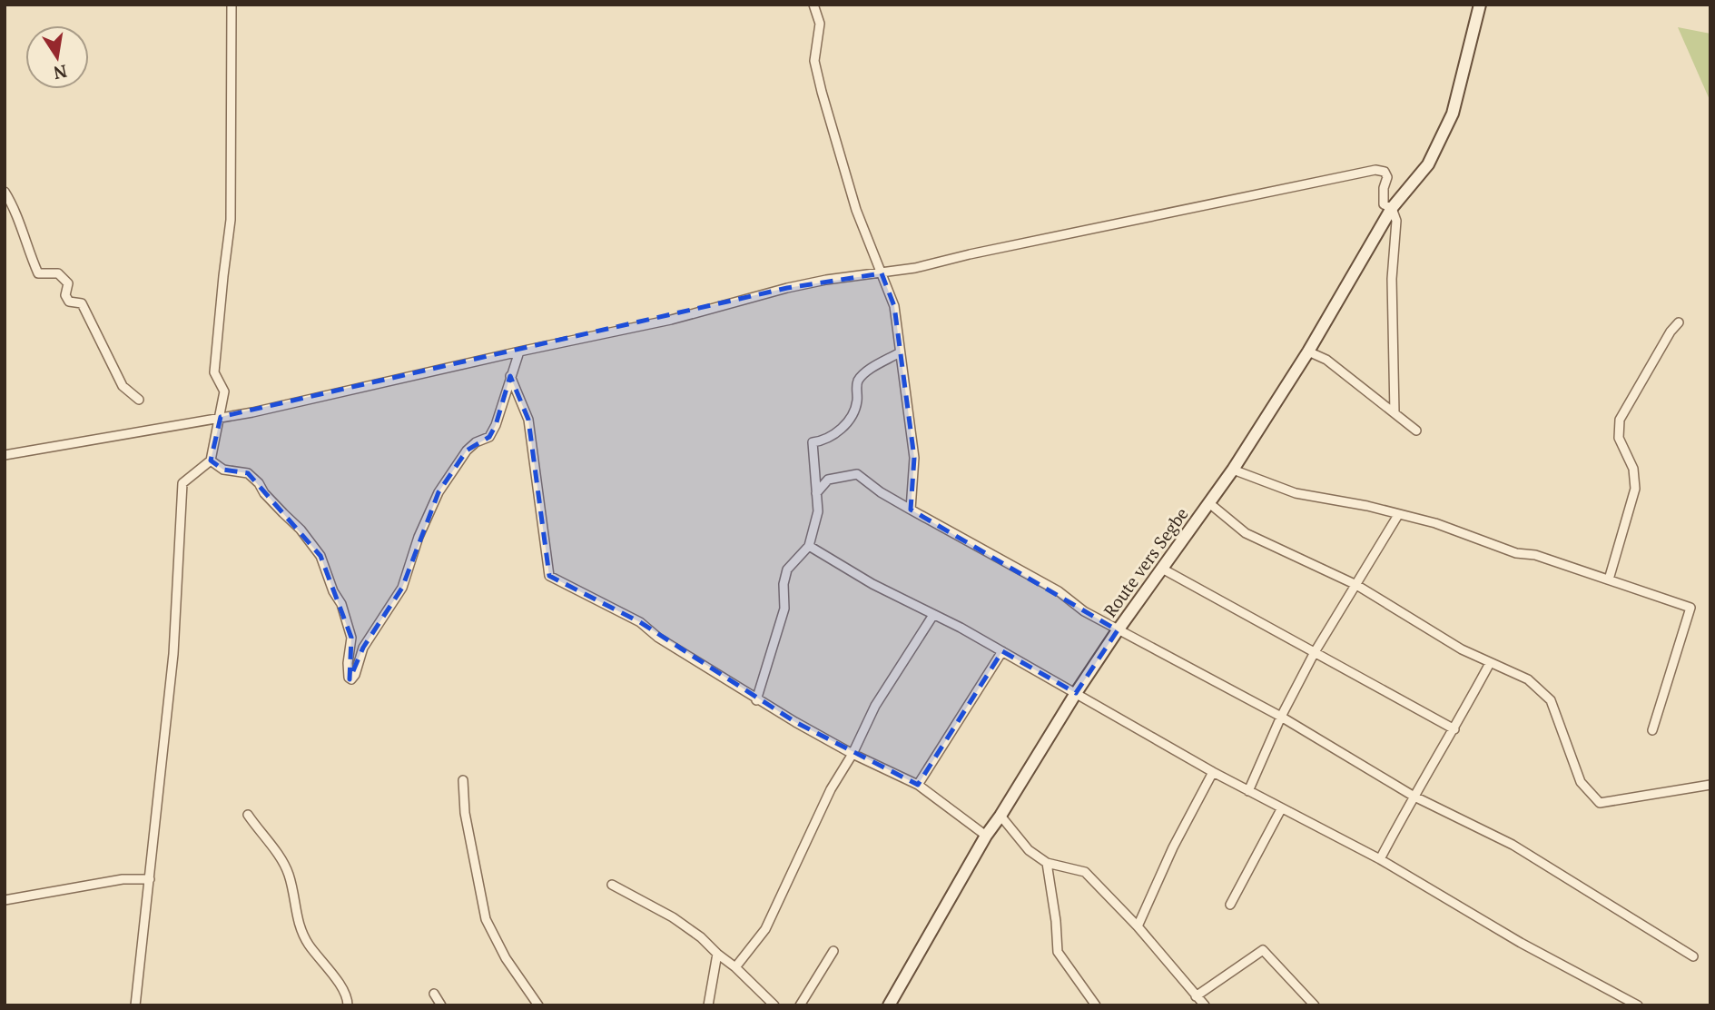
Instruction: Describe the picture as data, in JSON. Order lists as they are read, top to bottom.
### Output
{
  "streets": {
    "main road": ["Route vers Segbe"]
  },
  "north": "bottom"
}
